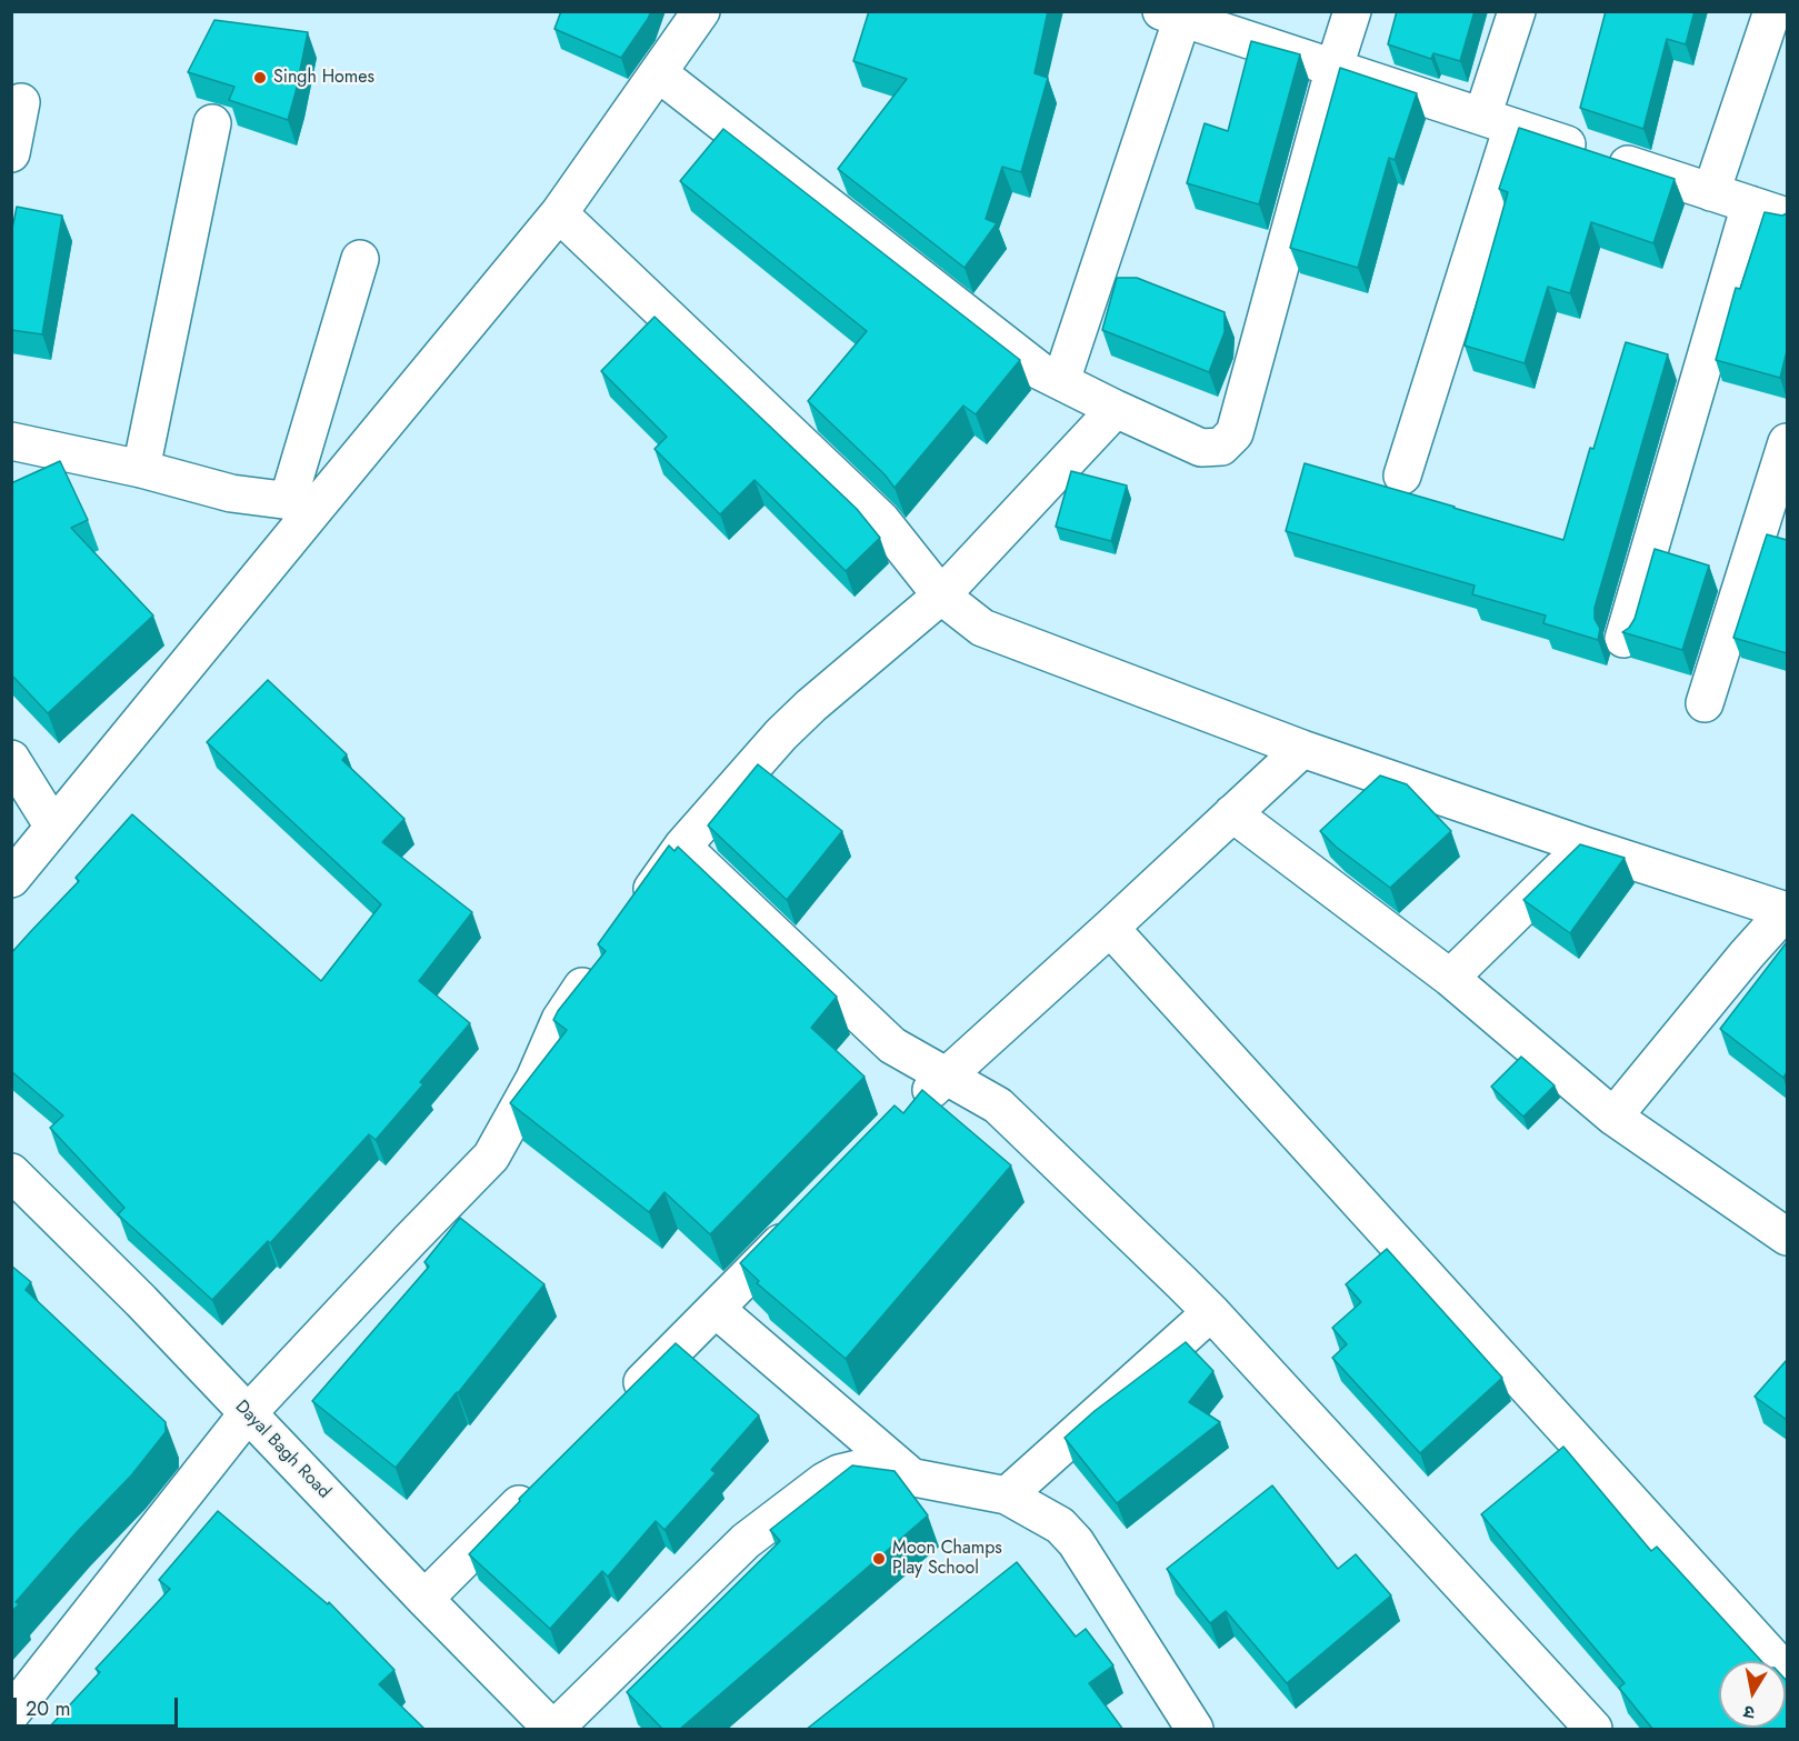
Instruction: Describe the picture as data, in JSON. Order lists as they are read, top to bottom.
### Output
{
  "streets": {
    "street": ["Dayal Bagh Road"]
  },
  "places": ["Singh Homes", "Moon Champs Play School"],
  "scale_bar": "20 m",
  "north": "bottom"
}
